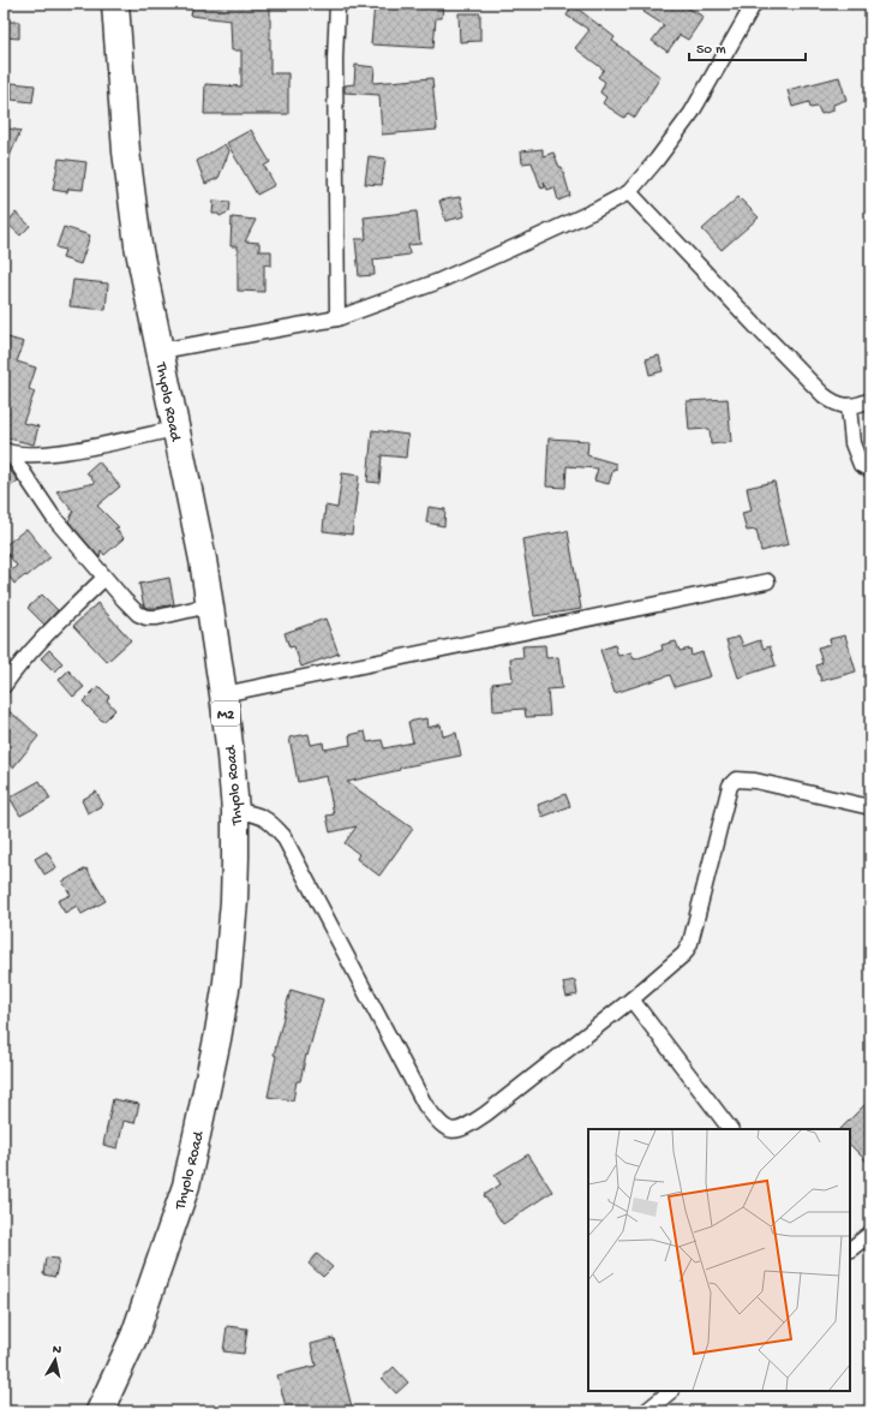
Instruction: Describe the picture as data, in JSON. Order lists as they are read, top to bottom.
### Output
{
  "streets": {
    "highway": ["Thyolo Road", "M2"]
  },
  "scale_bar": "50 m",
  "north": "top"
}
